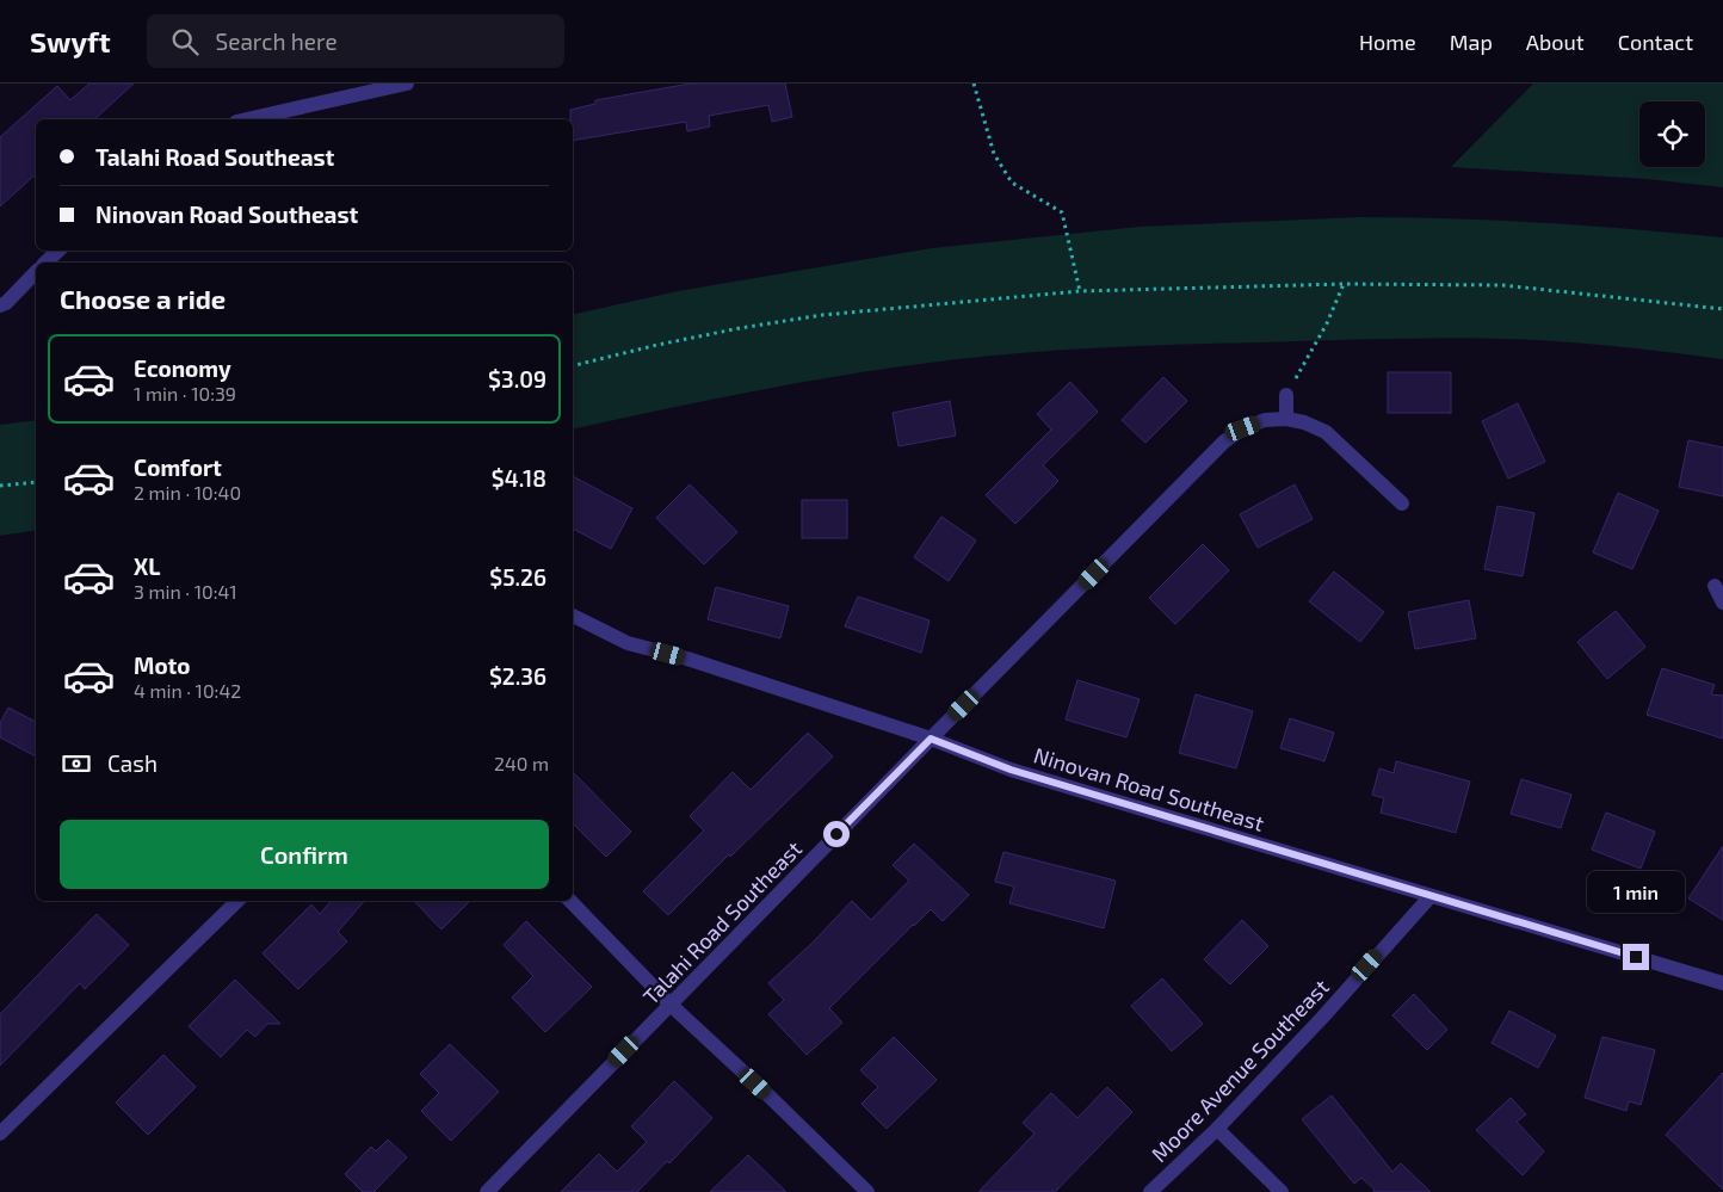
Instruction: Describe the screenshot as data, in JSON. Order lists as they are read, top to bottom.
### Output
{
  "streets": {
    "street": ["Ninovan Road Southeast", "Talahi Road Southeast", "Moore Avenue Southeast"]
  },
  "crossings": [
    ["Ninovan Road Southeast", "Talahi Road Southeast"],
    ["Ninovan Road Southeast", "Moore Avenue Southeast"]
  ],
  "page": {
    "header": "Swyft",
    "search": "Search here",
    "nav": [
      "Home",
      "Map",
      "About",
      "Contact"
    ],
    "banner": ["Talahi Road Southeast", "Ninovan Road Southeast"],
    "heading": "Choose a ride",
    "list": [
      {
        "name": "Economy",
        "note": "1 min · 10:39",
        "value": "$3.09"
      },
      {
        "name": "Comfort",
        "note": "2 min · 10:40",
        "value": "$4.18"
      },
      {
        "name": "XL",
        "note": "3 min · 10:41",
        "value": "$5.26"
      },
      {
        "name": "Moto",
        "note": "4 min · 10:42",
        "value": "$2.36"
      }
    ],
    "pay": ["Cash", "240 m"],
    "buttons": "Confirm",
    "bubble": "1 min"
  }
}
